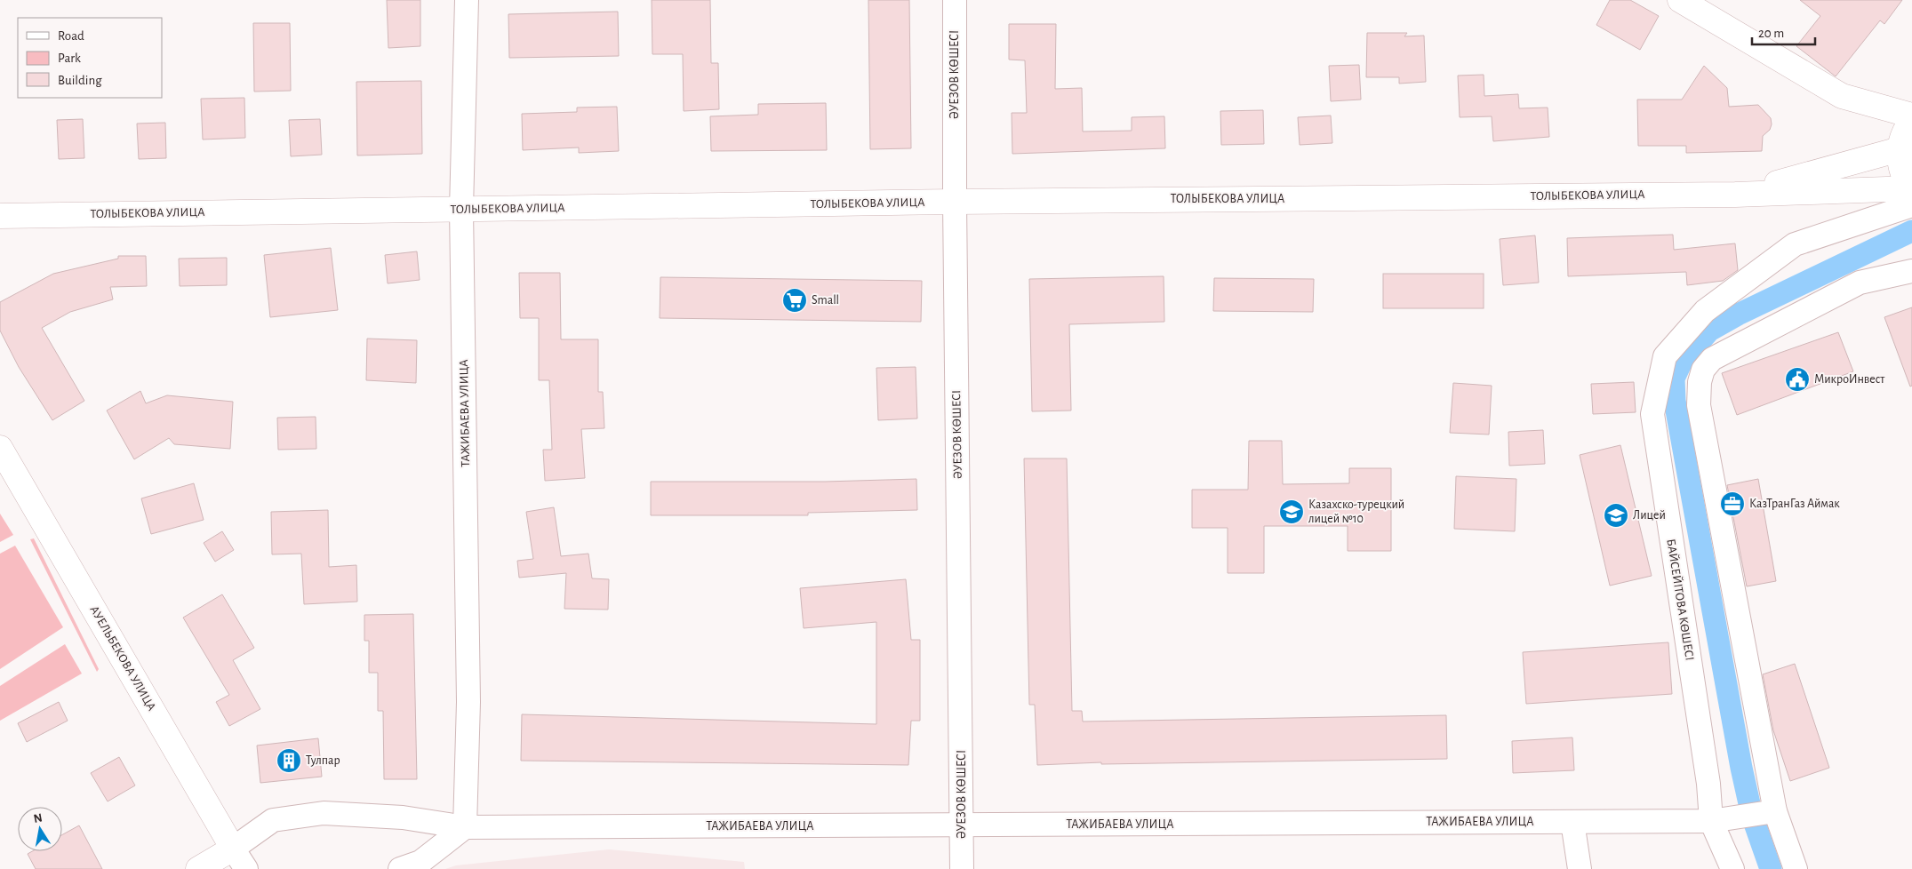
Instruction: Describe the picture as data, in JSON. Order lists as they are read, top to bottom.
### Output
{
  "streets": {
    "street": [
      "ӘУЕЗОВ КӨШЕСІ",
      "ТОЛЫБЕКОВА УЛИЦА",
      "ТАЖИБАЕВА УЛИЦА",
      "БАЙСЕЙІТОВА КӨШЕСІ",
      "АУЕЛЬБЕКОВА УЛИЦА"
    ]
  },
  "crossings": [
    ["ӘУЕЗОВ КӨШЕСІ", "ТОЛЫБЕКОВА УЛИЦА"],
    ["ӘУЕЗОВ КӨШЕСІ", "ТАЖИБАЕВА УЛИЦА"],
    ["ТОЛЫБЕКОВА УЛИЦА", "ТАЖИБАЕВА УЛИЦА"],
    ["ТАЖИБАЕВА УЛИЦА", "БАЙСЕЙІТОВА КӨШЕСІ"],
    ["ТАЖИБАЕВА УЛИЦА", "АУЕЛЬБЕКОВА УЛИЦА"]
  ],
  "places": {
    "supermarket": ["Small"],
    "public building": ["МикроИнвест"],
    "office": ["КазТранГаз Аймак"],
    "school or university": ["Казахско-турецкий лицей №10", "Лицей"],
    "building": ["Тулпар"]
  },
  "legend": ["Road", "Park", "Building"],
  "scale_bar": "20 m",
  "north": "top"
}
